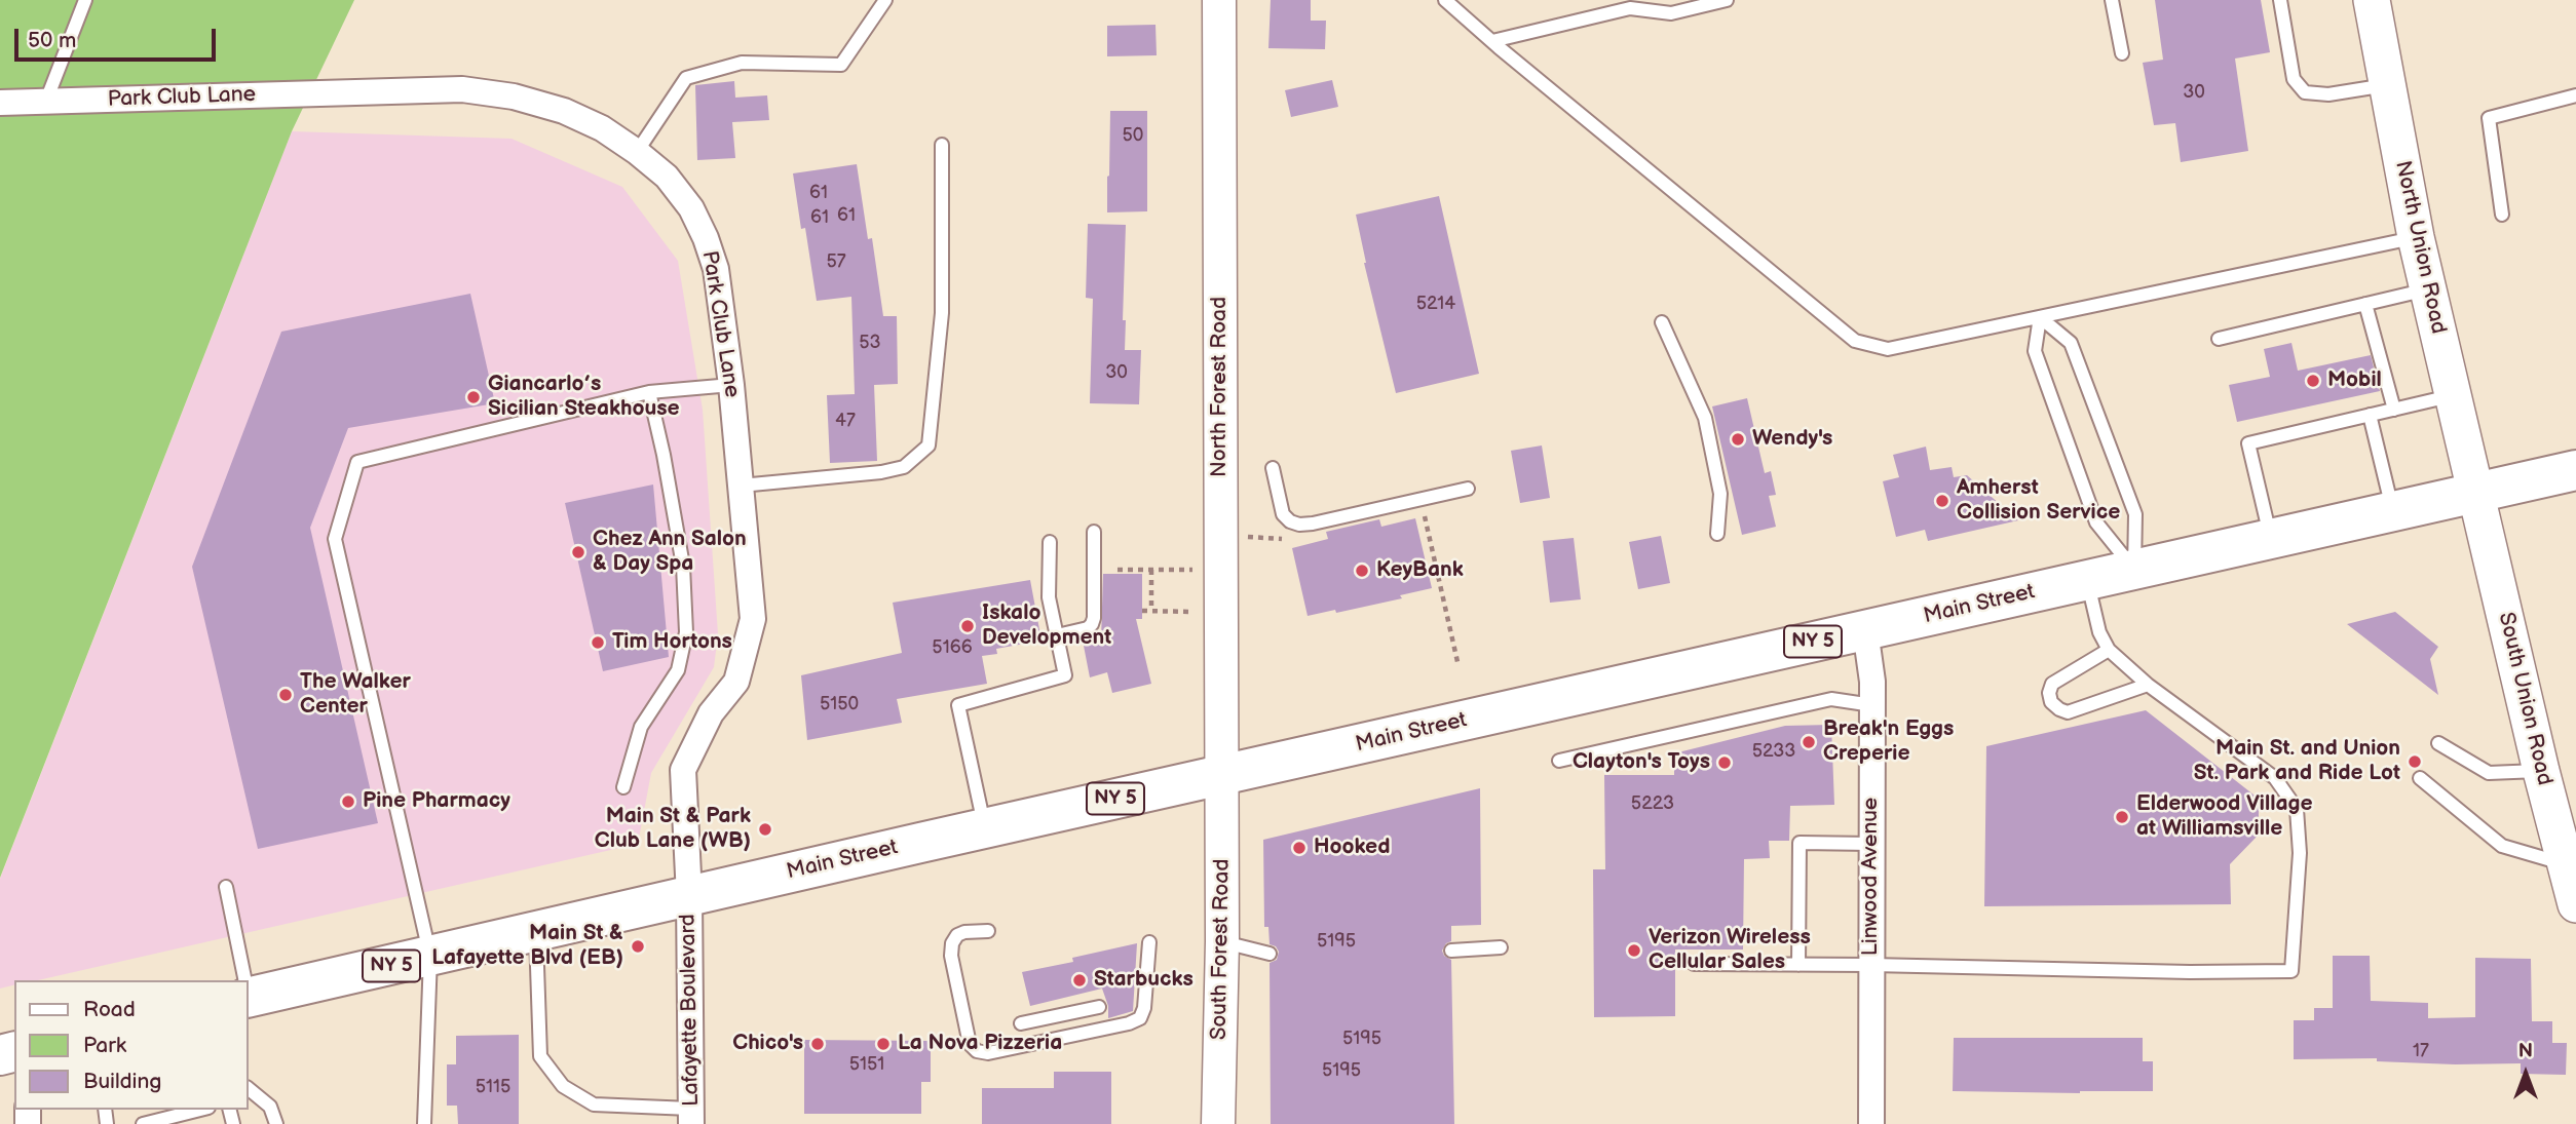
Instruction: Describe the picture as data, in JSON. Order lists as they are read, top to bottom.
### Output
{
  "streets": {
    "main road": [
      "North Union Road",
      "Main Street",
      "NY 5",
      "South Union Road"
    ],
    "street": [
      "Park Club Lane",
      "North Forest Road",
      "Linwood Avenue",
      "South Forest Road",
      "Lafayette Boulevard"
    ]
  },
  "crossings": [
    ["Park Club Lane", "Main Street"],
    ["Park Club Lane", "Lafayette Boulevard"],
    ["North Union Road", "Main Street"],
    ["North Union Road", "South Union Road"],
    ["North Forest Road", "Main Street"],
    ["North Forest Road", "South Forest Road"],
    ["Main Street", "South Union Road"],
    ["Main Street", "Linwood Avenue"],
    ["Main Street", "South Forest Road"],
    ["Main Street", "Lafayette Boulevard"]
  ],
  "places": [
    "Mobil",
    "Giancarlo’s Sicilian Steakhouse",
    "Wendy's",
    "Amherst Collision Service",
    "Chez Ann Salon & Day Spa",
    "KeyBank",
    "Iskalo Development",
    "Tim Hortons",
    "The Walker Center",
    "Break'n Eggs Creperie",
    "Main St. and Union St. Park and Ride Lot",
    "Clayton's Toys",
    "Pine Pharmacy",
    "Elderwood Village at Williamsville",
    "Main St & Park Club Lane (WB)",
    "Hooked",
    "Main St & Lafayette Blvd (EB)",
    "Verizon Wireless Cellular Sales",
    "Starbucks",
    "Chico's",
    "La Nova Pizzeria"
  ],
  "house_numbers": [
    "30",
    "50",
    "61",
    "61",
    "61",
    "57",
    "5214",
    "53",
    "30",
    "47",
    "5166",
    "5150",
    "5233",
    "5223",
    "5195",
    "5195",
    "17",
    "5151",
    "5195",
    "5115"
  ],
  "legend": ["Road", "Park", "Building"],
  "scale_bar": "50 m",
  "north": "top"
}
